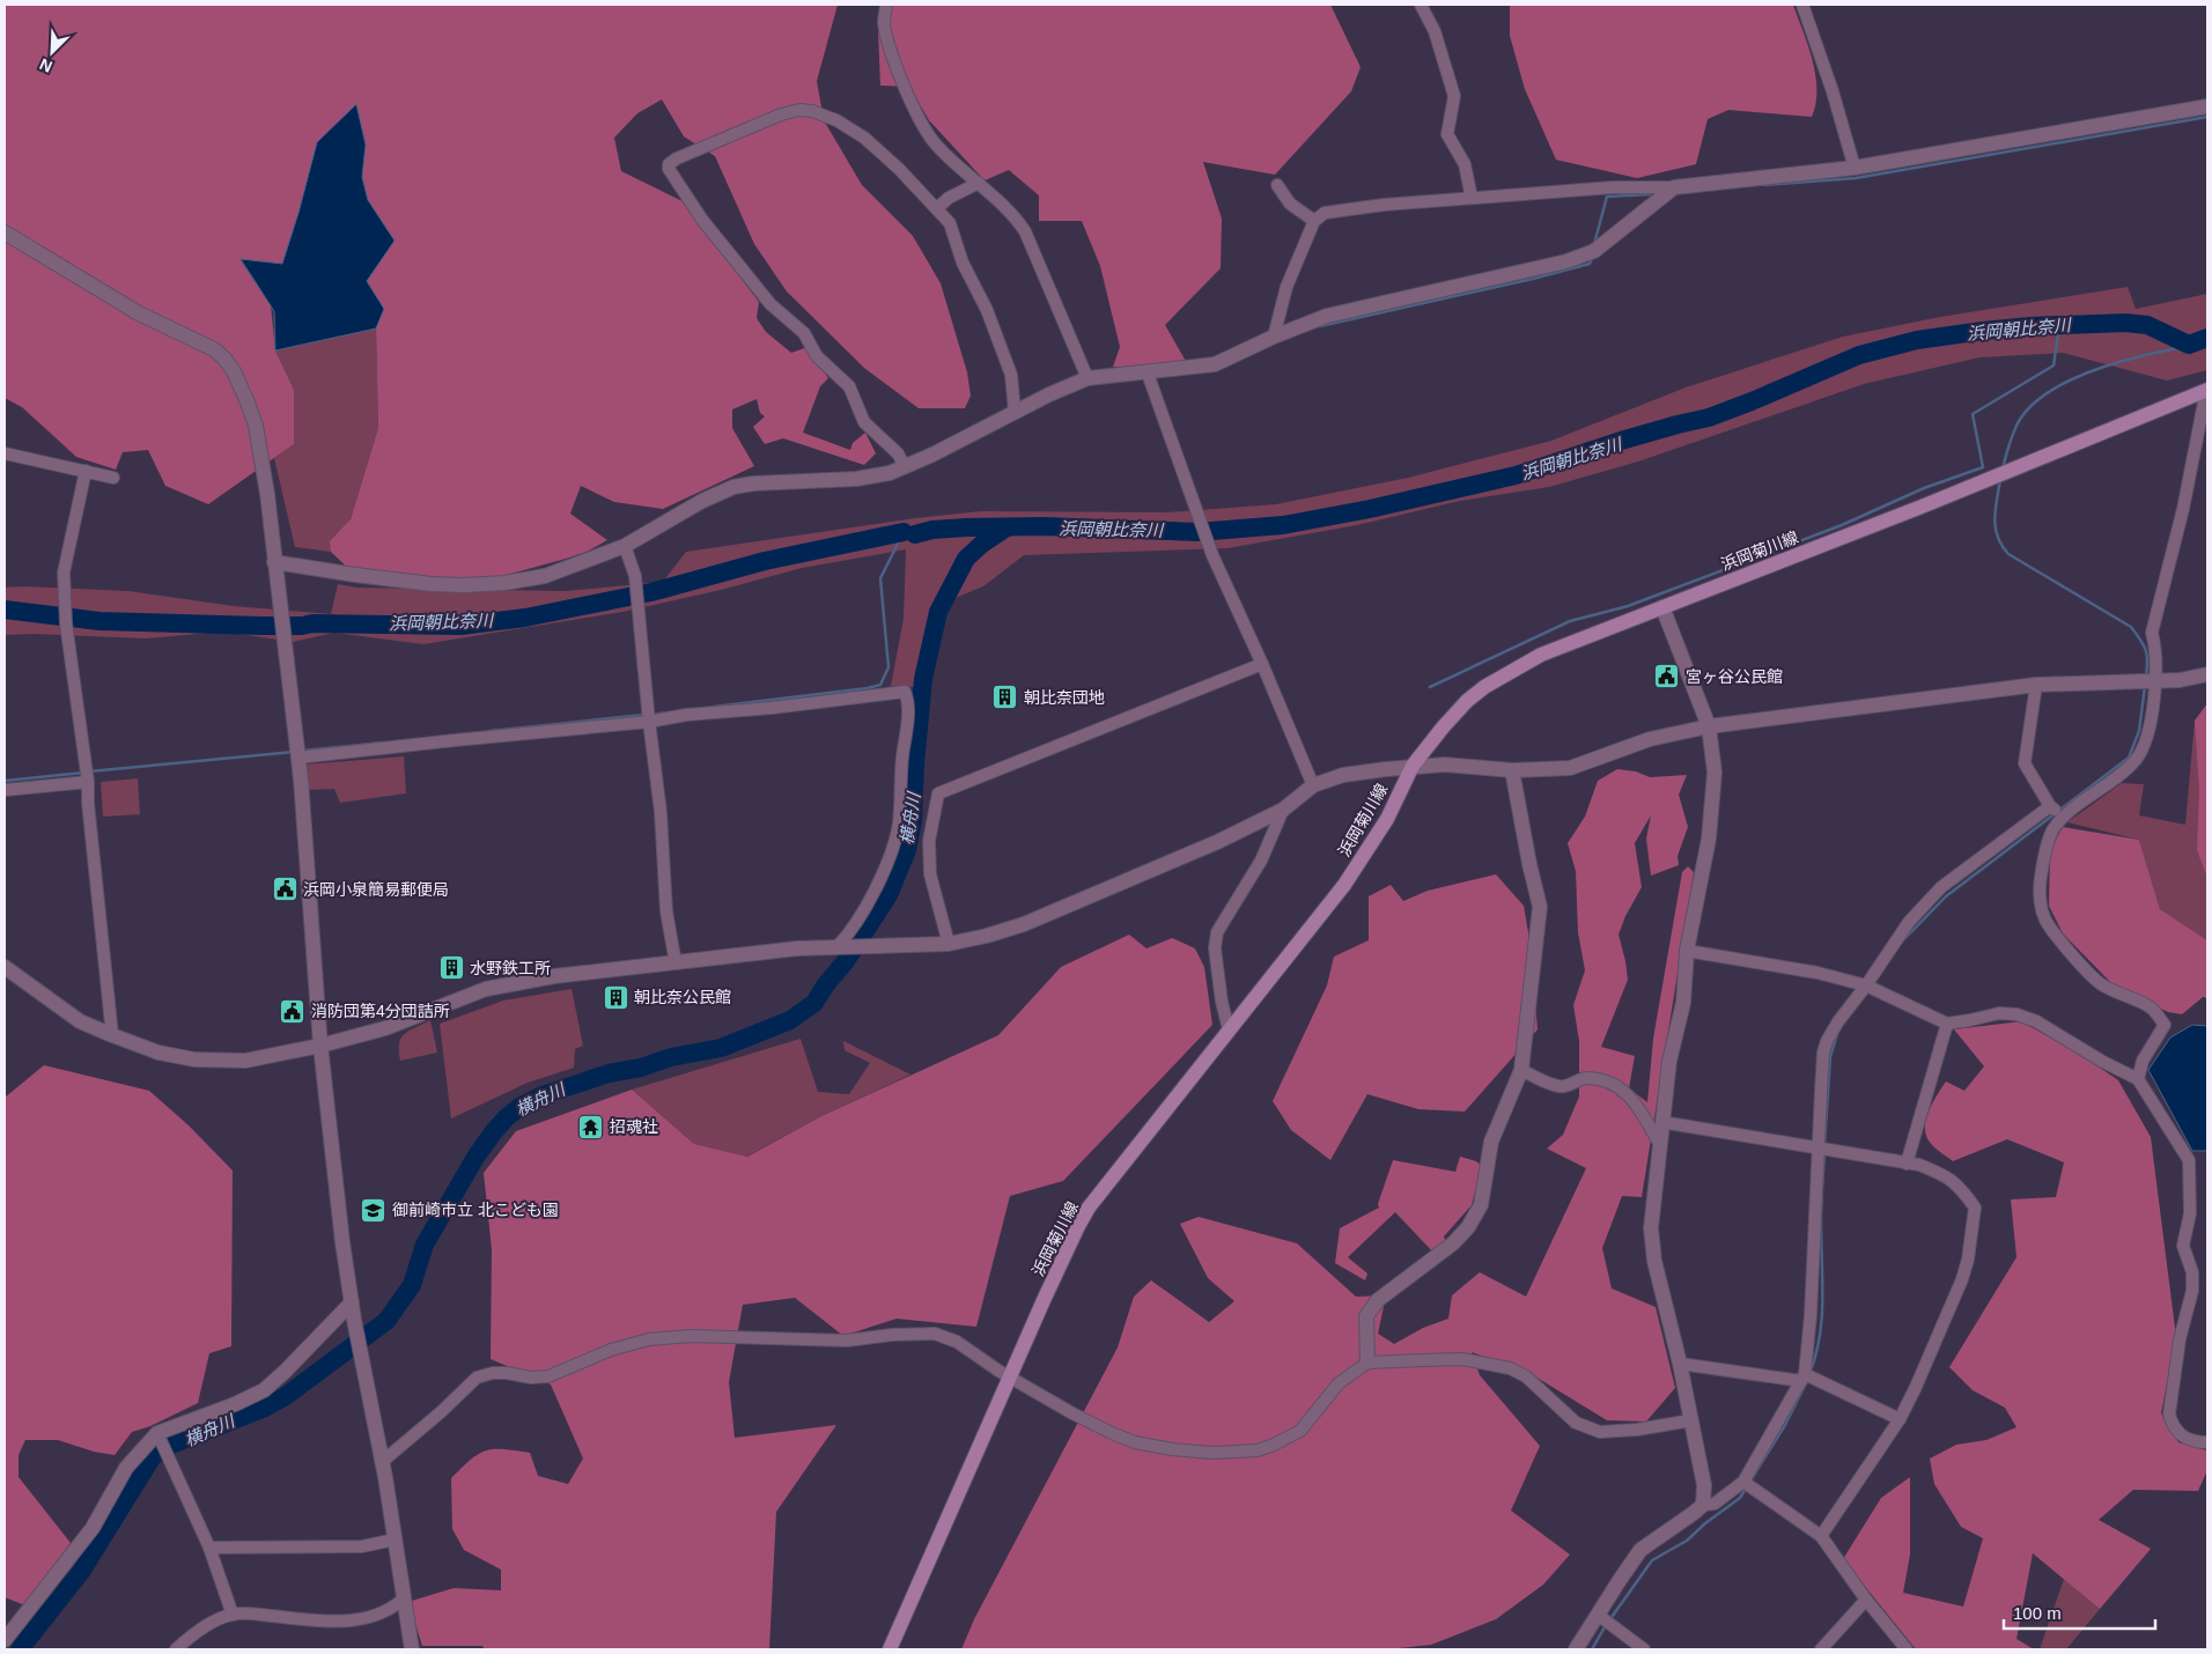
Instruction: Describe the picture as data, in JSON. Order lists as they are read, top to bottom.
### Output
{
  "streets": {
    "main road": ["浜岡菊川線"]
  },
  "water": ["浜岡朝比奈川", "横舟川"],
  "places": {
    "public building": ["宮ヶ谷公民館", "浜岡小泉簡易郵便局", "消防団第4分団詰所"],
    "building": ["朝比奈団地", "水野鉄工所", "朝比奈公民館"],
    "temple": ["招魂社"],
    "school or university": ["御前崎市立 北こども園"]
  },
  "scale_bar": "100 m",
  "north": "bottom left"
}
